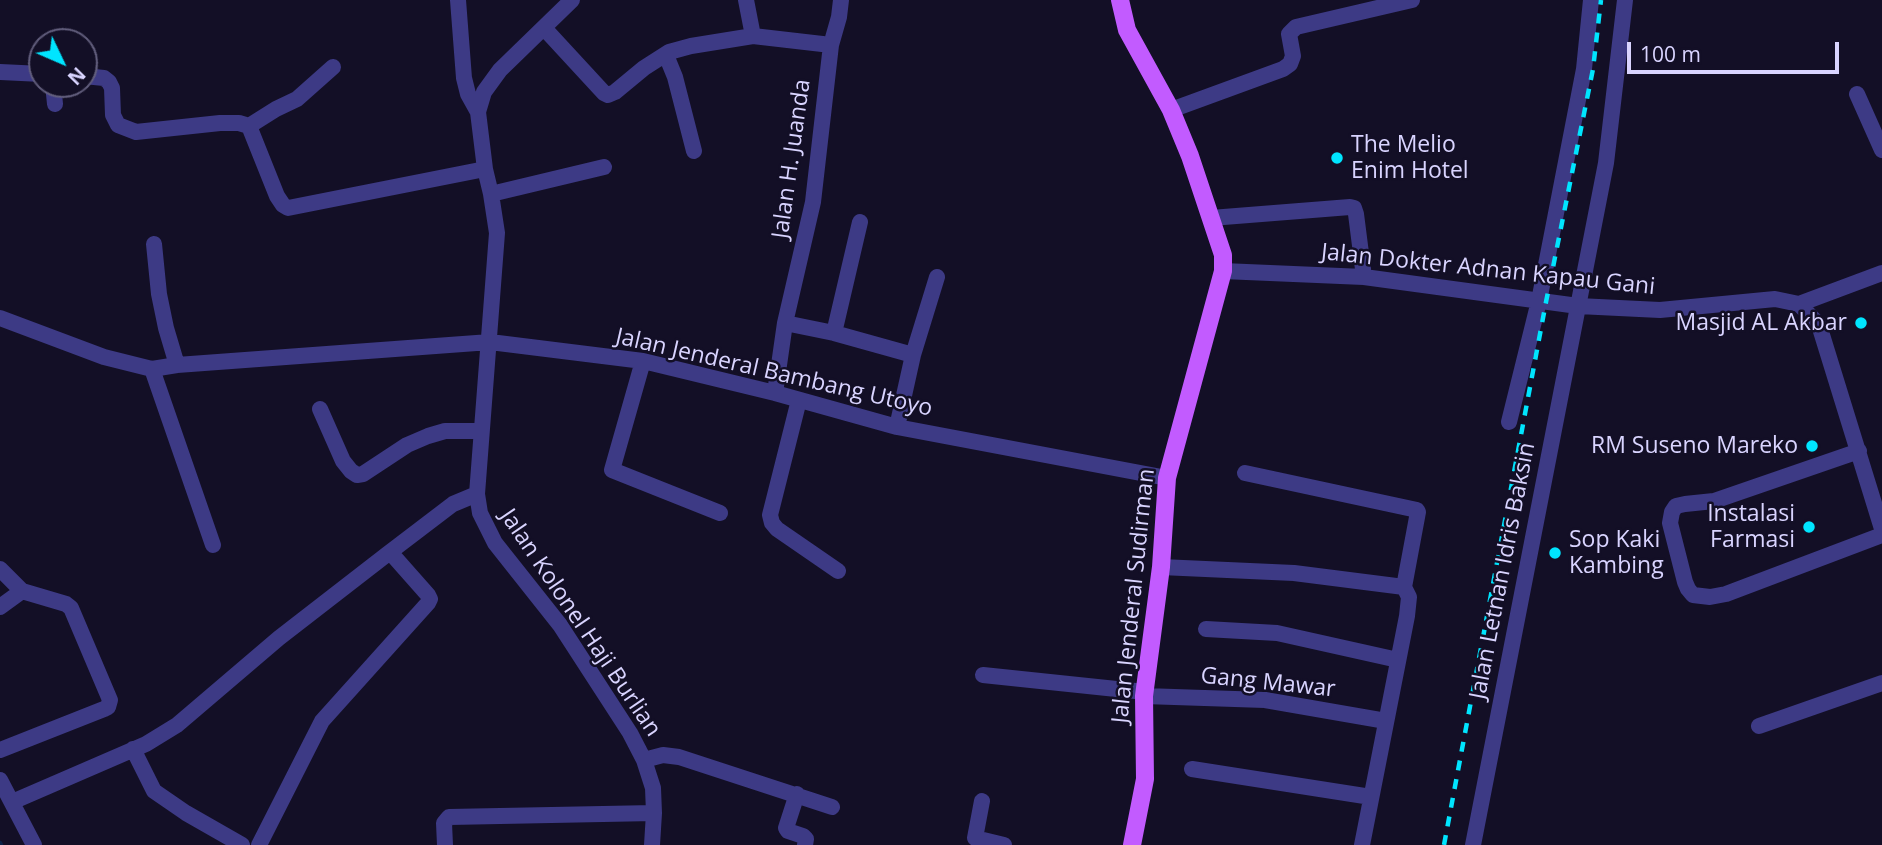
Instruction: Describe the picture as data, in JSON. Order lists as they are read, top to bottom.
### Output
{
  "streets": {
    "main road": ["Jalan Jenderal Sudirman"],
    "street": [
      "Jalan H. Juanda",
      "Jalan Dokter Adnan Kapau Gani",
      "Jalan Jenderal Bambang Utoyo",
      "Jalan Letnan Idris Baksin",
      "Jalan Kolonel Haji Burlian",
      "Gang Mawar"
    ]
  },
  "crossings": [
    ["Jalan H. Juanda", "Jalan Jenderal Bambang Utoyo"],
    ["Jalan Dokter Adnan Kapau Gani", "Jalan Letnan Idris Baksin"],
    ["Jalan Dokter Adnan Kapau Gani", "Jalan Jenderal Sudirman"],
    ["Jalan Jenderal Bambang Utoyo", "Jalan Jenderal Sudirman"],
    ["Jalan Jenderal Bambang Utoyo", "Jalan Kolonel Haji Burlian"],
    ["Jalan Jenderal Sudirman", "Gang Mawar"]
  ],
  "places": [
    "The Melio Enim Hotel",
    "Masjid AL Akbar",
    "RM Suseno Mareko",
    "Instalasi Farmasi",
    "Sop Kaki Kambing"
  ],
  "scale_bar": "100 m",
  "north": "bottom right"
}
